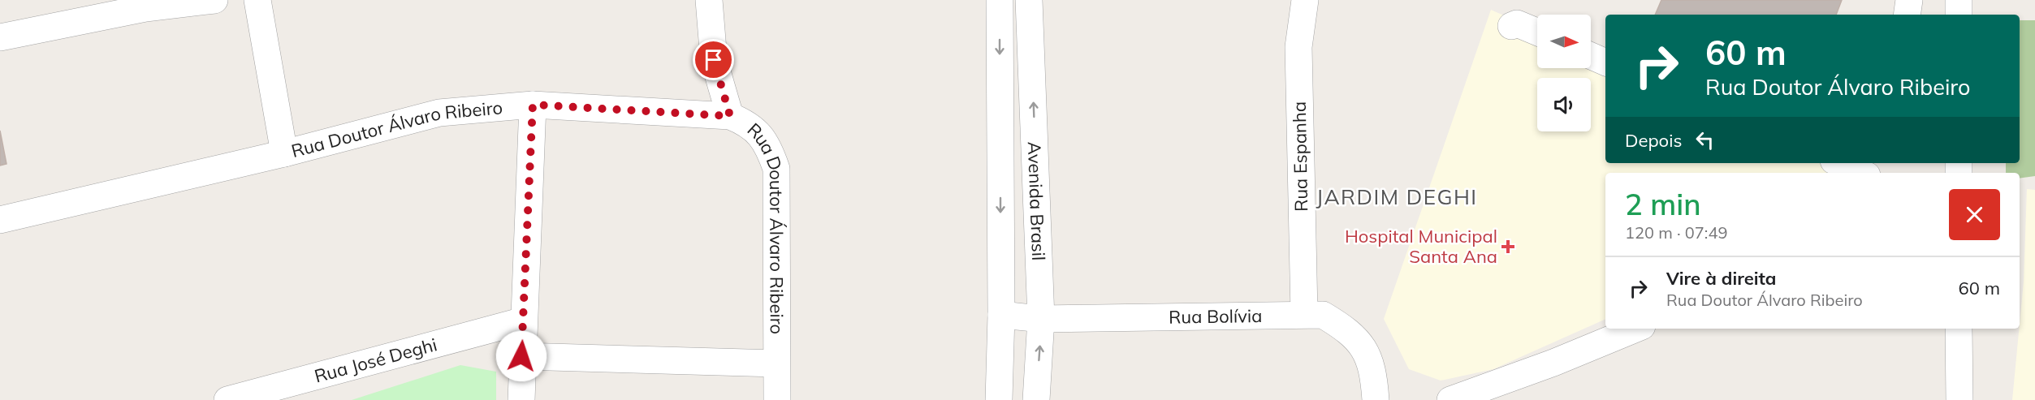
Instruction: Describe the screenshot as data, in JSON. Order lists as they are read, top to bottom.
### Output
{
  "streets": {
    "street": [
      "Rua Doutor Álvaro Ribeiro",
      "Rua Espanha",
      "Avenida Brasil",
      "Rua Bolívia",
      "Rua José Deghi"
    ]
  },
  "crossings": [
    ["Rua Espanha", "Rua Bolívia"],
    ["Avenida Brasil", "Rua Bolívia"]
  ],
  "districts": ["JARDIM DEGHI"],
  "places": {
    "health": ["Hospital Municipal Santa Ana"]
  },
  "north": "right",
  "page": {
    "turn": ["60 m", "Rua Doutor Álvaro Ribeiro"],
    "then": "Depois",
    "heading": ["2 min", "120 m · 07:49"],
    "list": [
      {
        "name": "Vire à direita",
        "note": "Rua Doutor Álvaro Ribeiro",
        "value": "60 m"
      }
    ]
  }
}
